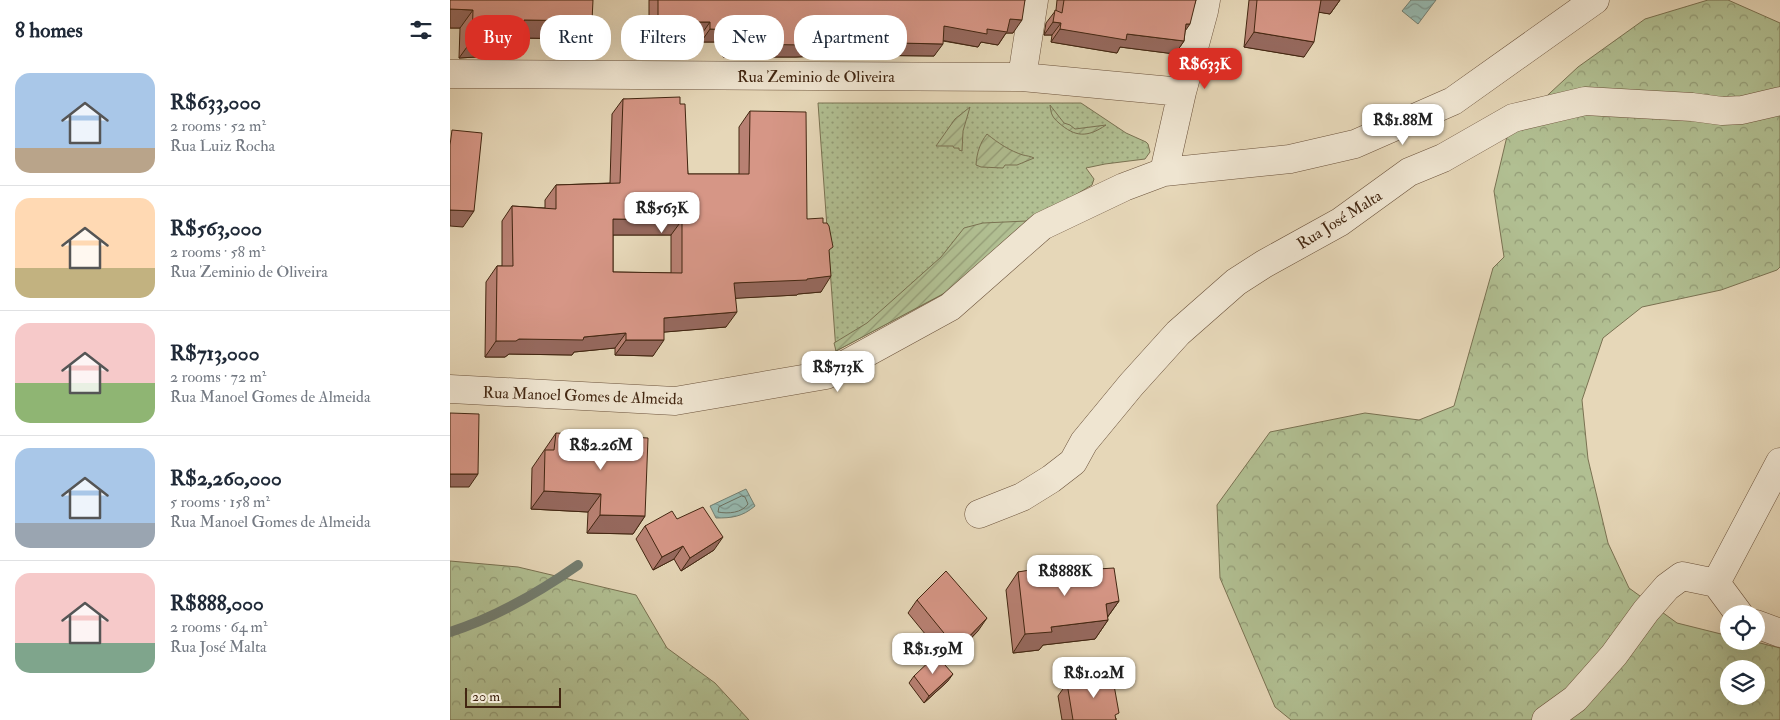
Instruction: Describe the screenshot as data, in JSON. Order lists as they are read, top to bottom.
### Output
{
  "streets": {
    "street": ["Rua Zeminio de Oliveira", "Rua José Malta", "Rua Manoel Gomes de Almeida"]
  },
  "scale_bar": "20 m",
  "page": {
    "heading": "8 homes",
    "chip": [
      "Buy",
      "Rent",
      "Filters",
      "New",
      "Apartment"
    ],
    "price": [
      "R$633K",
      "R$1.88M",
      "R$563K",
      "R$713K",
      "R$2.26M",
      "R$888K",
      "R$1.59M",
      "R$1.02M"
    ],
    "list": [
      {
        "name": "R$633,000",
        "note": "2 rooms · 52 m² · Rua Luiz Rocha"
      },
      {
        "name": "R$563,000",
        "note": "2 rooms · 58 m² · Rua Zeminio de Oliveira"
      },
      {
        "name": "R$713,000",
        "note": "2 rooms · 72 m² · Rua Manoel Gomes de Almeida"
      },
      {
        "name": "R$2,260,000",
        "note": "5 rooms · 158 m² · Rua Manoel Gomes de Almeida"
      },
      {
        "name": "R$888,000",
        "note": "2 rooms · 64 m² · Rua José Malta"
      }
    ],
    "scale": "20 m"
  }
}
